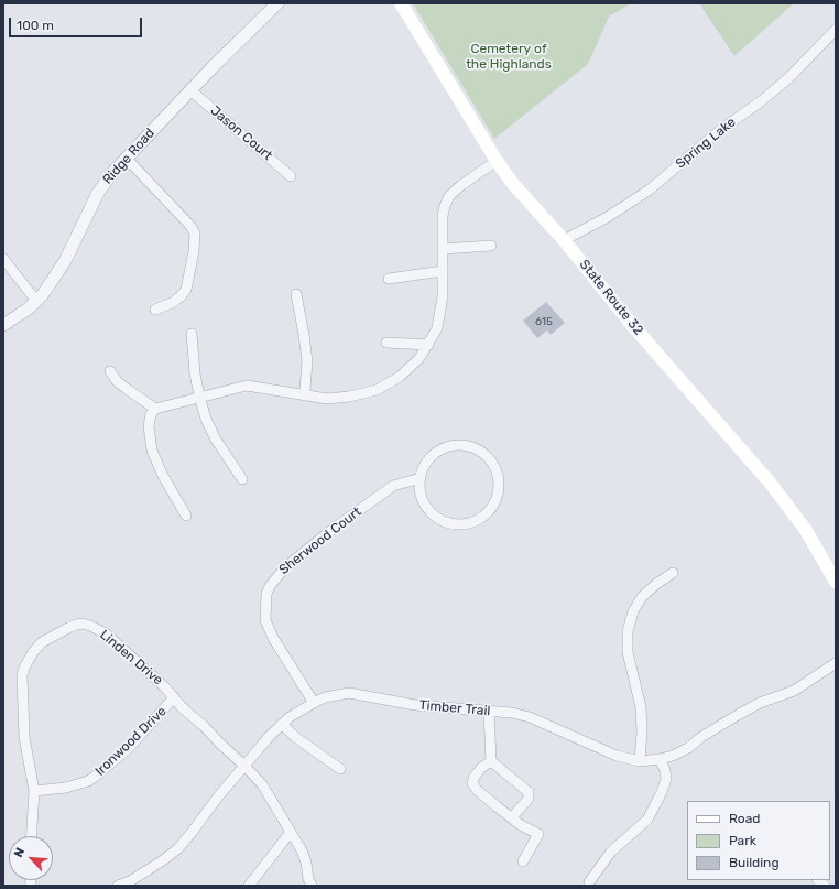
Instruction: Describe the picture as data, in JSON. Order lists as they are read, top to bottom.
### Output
{
  "streets": {
    "main road": ["State Route 32"],
    "street": [
      "Jason Court",
      "Spring Lake",
      "Ridge Road",
      "Sherwood Court",
      "Linden Drive",
      "Timber Trail",
      "Ironwood Drive"
    ]
  },
  "crossings": [
    ["Jason Court", "Ridge Road"],
    ["Spring Lake", "State Route 32"],
    ["Sherwood Court", "Timber Trail"],
    ["Linden Drive", "Timber Trail"],
    ["Linden Drive", "Ironwood Drive"]
  ],
  "parks": ["Cemetery of the Highlands"],
  "house_numbers": ["615"],
  "legend": ["Road", "Park", "Building"],
  "scale_bar": "100 m",
  "north": "top left"
}
